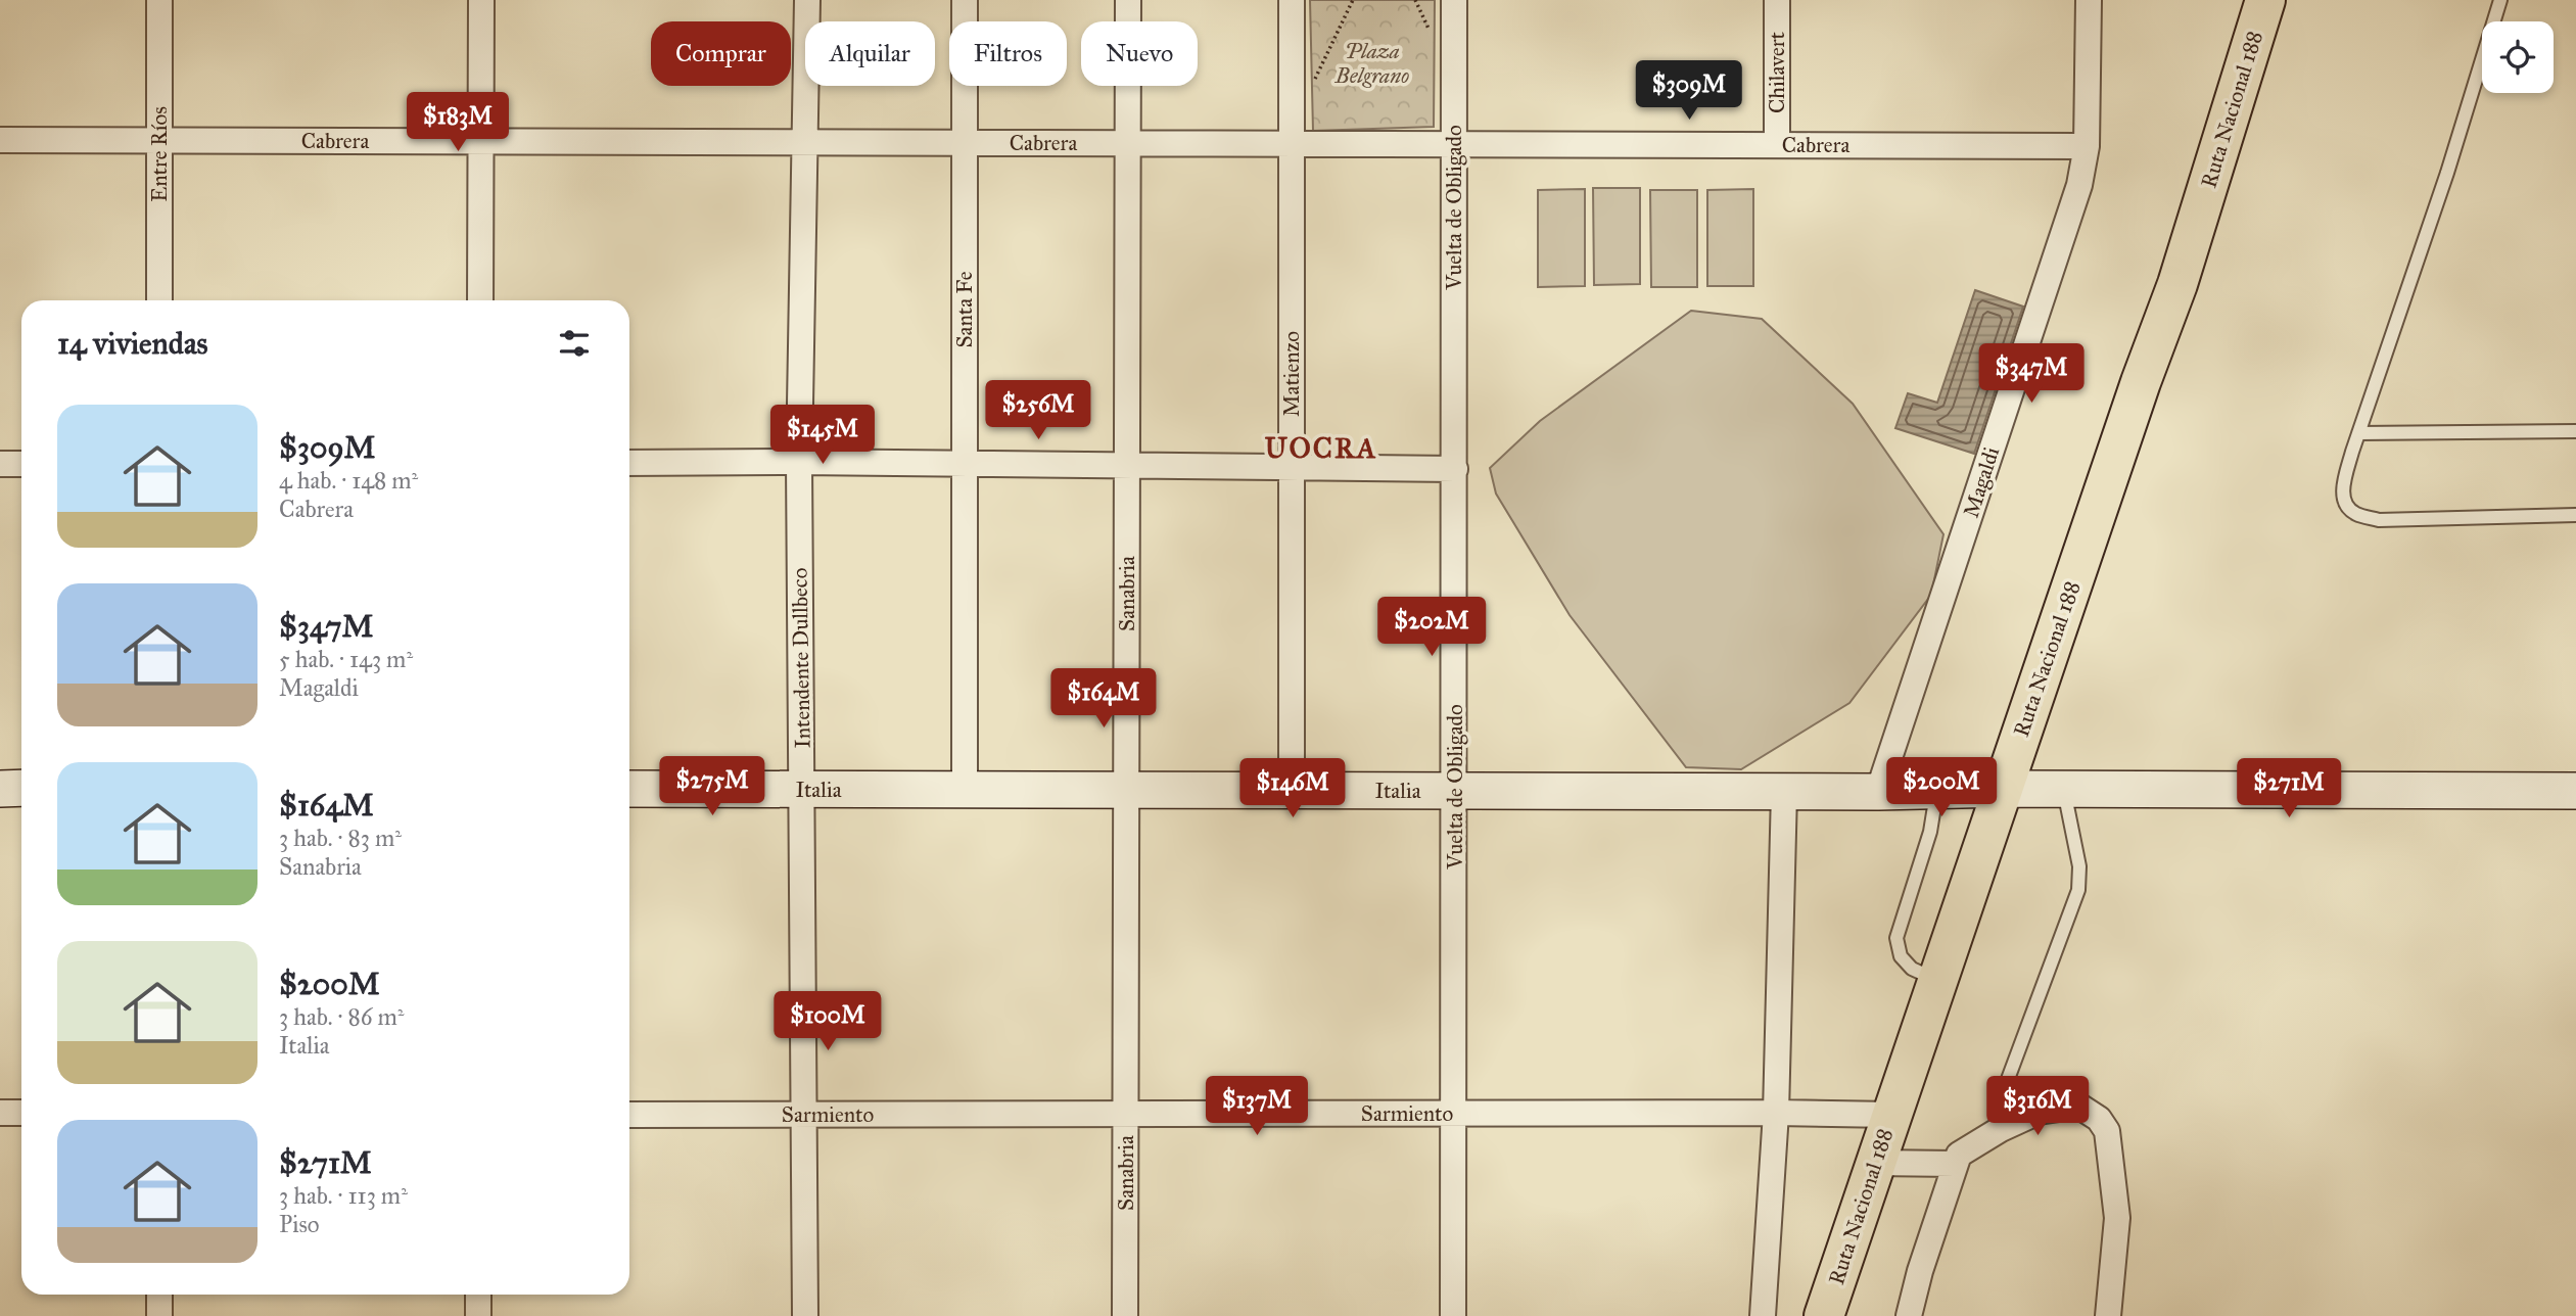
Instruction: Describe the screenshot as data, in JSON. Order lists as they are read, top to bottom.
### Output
{
  "streets": {
    "highway": ["Ruta Nacional 188"],
    "street": [
      "Chilavert",
      "Cabrera",
      "Entre Ríos",
      "Vuelta de Obligado",
      "Santa Fe",
      "Matienzo",
      "Magaldi",
      "Sanabria",
      "Intendente Dullbeco",
      "Italia",
      "Sarmiento"
    ]
  },
  "crossings": [
    ["Chilavert", "Cabrera"],
    ["Ruta Nacional 188", "Italia"],
    ["Ruta Nacional 188", "Sarmiento"],
    ["Cabrera", "Entre Ríos"],
    ["Cabrera", "Vuelta de Obligado"],
    ["Cabrera", "Santa Fe"],
    ["Cabrera", "Matienzo"],
    ["Cabrera", "Magaldi"],
    ["Cabrera", "Sanabria"],
    ["Cabrera", "Intendente Dullbeco"],
    ["Vuelta de Obligado", "Italia"],
    ["Vuelta de Obligado", "Sarmiento"],
    ["Santa Fe", "Italia"],
    ["Matienzo", "Italia"],
    ["Magaldi", "Italia"],
    ["Sanabria", "Italia"],
    ["Sanabria", "Sarmiento"],
    ["Intendente Dullbeco", "Italia"],
    ["Intendente Dullbeco", "Sarmiento"]
  ],
  "districts": ["UOCRA"],
  "parks": ["Plaza Belgrano"],
  "page": {
    "chip": [
      "Comprar",
      "Alquilar",
      "Filtros",
      "Nuevo"
    ],
    "price": [
      "$309M",
      "$183M",
      "$347M",
      "$256M",
      "$145M",
      "$202M",
      "$164M",
      "$275M",
      "$200M",
      "$146M",
      "$271M",
      "$100M",
      "$137M",
      "$316M"
    ],
    "heading": "14 viviendas",
    "list": [
      {
        "name": "$309M",
        "note": "4 hab. · 148 m² · Cabrera"
      },
      {
        "name": "$347M",
        "note": "5 hab. · 143 m² · Magaldi"
      },
      {
        "name": "$164M",
        "note": "3 hab. · 83 m² · Sanabria"
      },
      {
        "name": "$200M",
        "note": "3 hab. · 86 m² · Italia"
      },
      {
        "name": "$271M",
        "note": "3 hab. · 113 m² · Piso"
      }
    ]
  }
}
